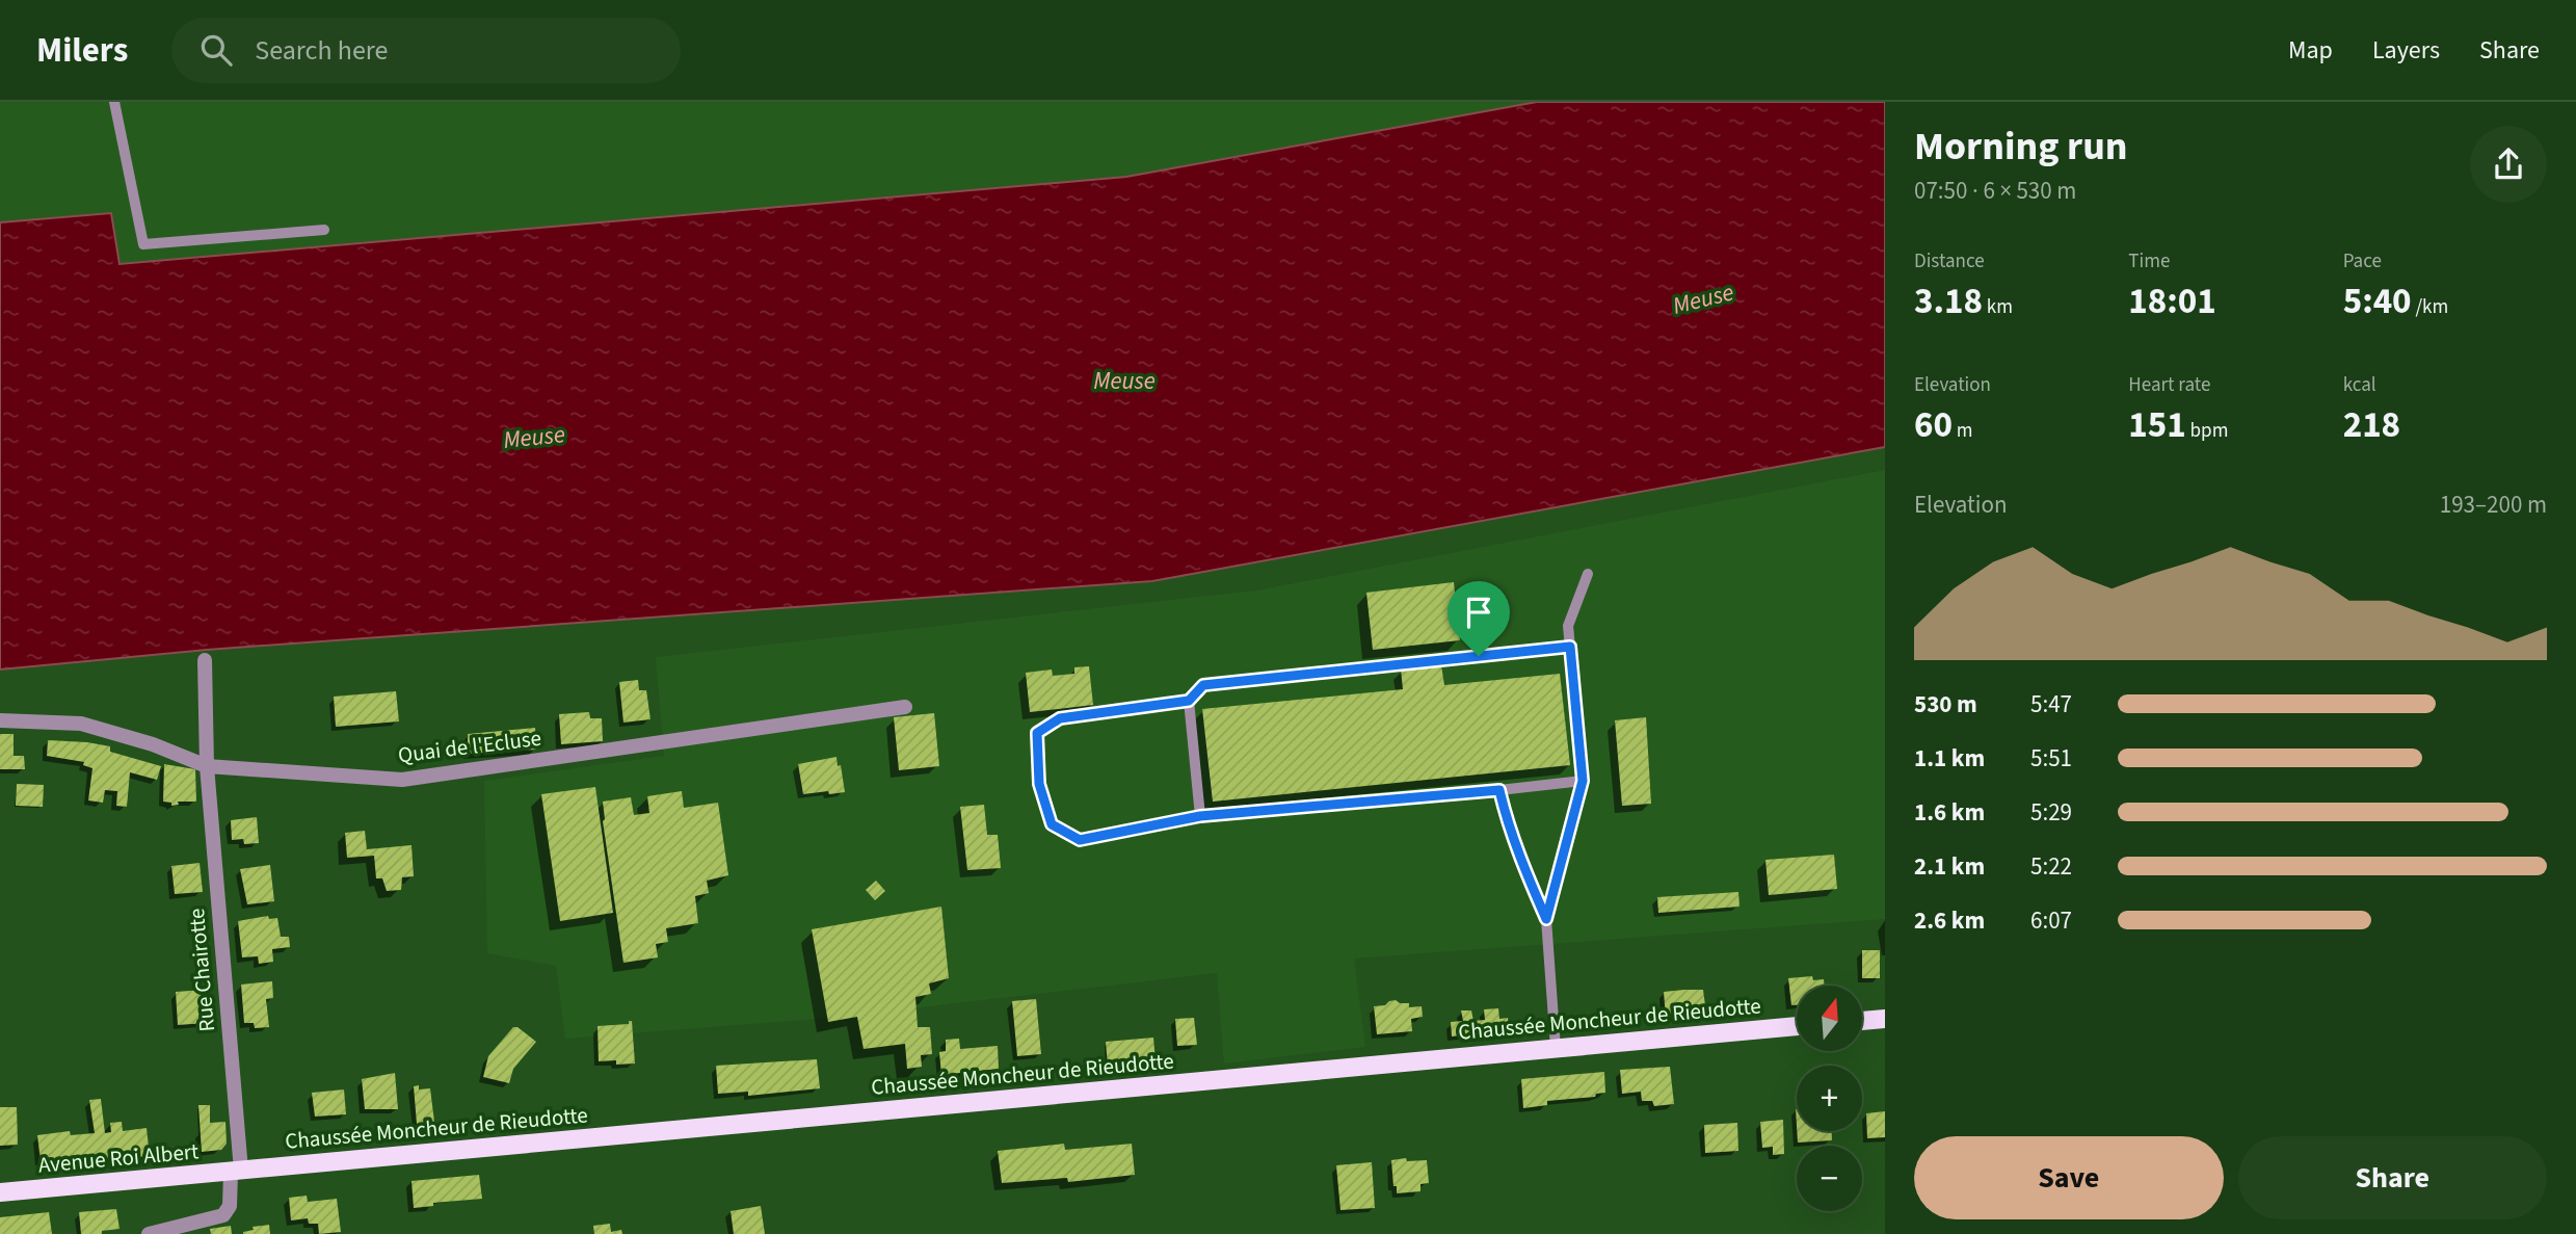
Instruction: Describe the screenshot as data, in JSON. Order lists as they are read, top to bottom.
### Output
{
  "streets": {
    "main road": ["Chaussée Moncheur de Rieudotte", "Avenue Roi Albert"],
    "street": ["Quai de l'Ecluse", "Rue Chairotte"]
  },
  "crossings": [
    ["Quai de l'Ecluse", "Rue Chairotte"],
    ["Rue Chairotte", "Chaussée Moncheur de Rieudotte"],
    ["Rue Chairotte", "Avenue Roi Albert"],
    ["Chaussée Moncheur de Rieudotte", "Avenue Roi Albert"]
  ],
  "water": ["Meuse"],
  "north": "top",
  "page": {
    "header": "Milers",
    "search": "Search here",
    "nav": ["Map", "Layers", "Share"],
    "heading": ["Morning run", "07:50 · 6 × 530 m"],
    "stats": [
      ["Distance", "3.18 km"],
      ["Time", "18:01"],
      ["Pace", "5:40 /km"],
      ["Elevation", "60 m"],
      ["Heart rate", "151 bpm"],
      ["kcal", "218"]
    ],
    "chart": ["Elevation", "193–200 m"],
    "list": [
      {
        "name": "530 m",
        "note": "5:47"
      },
      {
        "name": "1.1 km",
        "note": "5:51"
      },
      {
        "name": "1.6 km",
        "note": "5:29"
      },
      {
        "name": "2.1 km",
        "note": "5:22"
      },
      {
        "name": "2.6 km",
        "note": "6:07"
      }
    ],
    "map_buttons": ["+", "−"],
    "buttons": ["Save", "Share"]
  }
}
